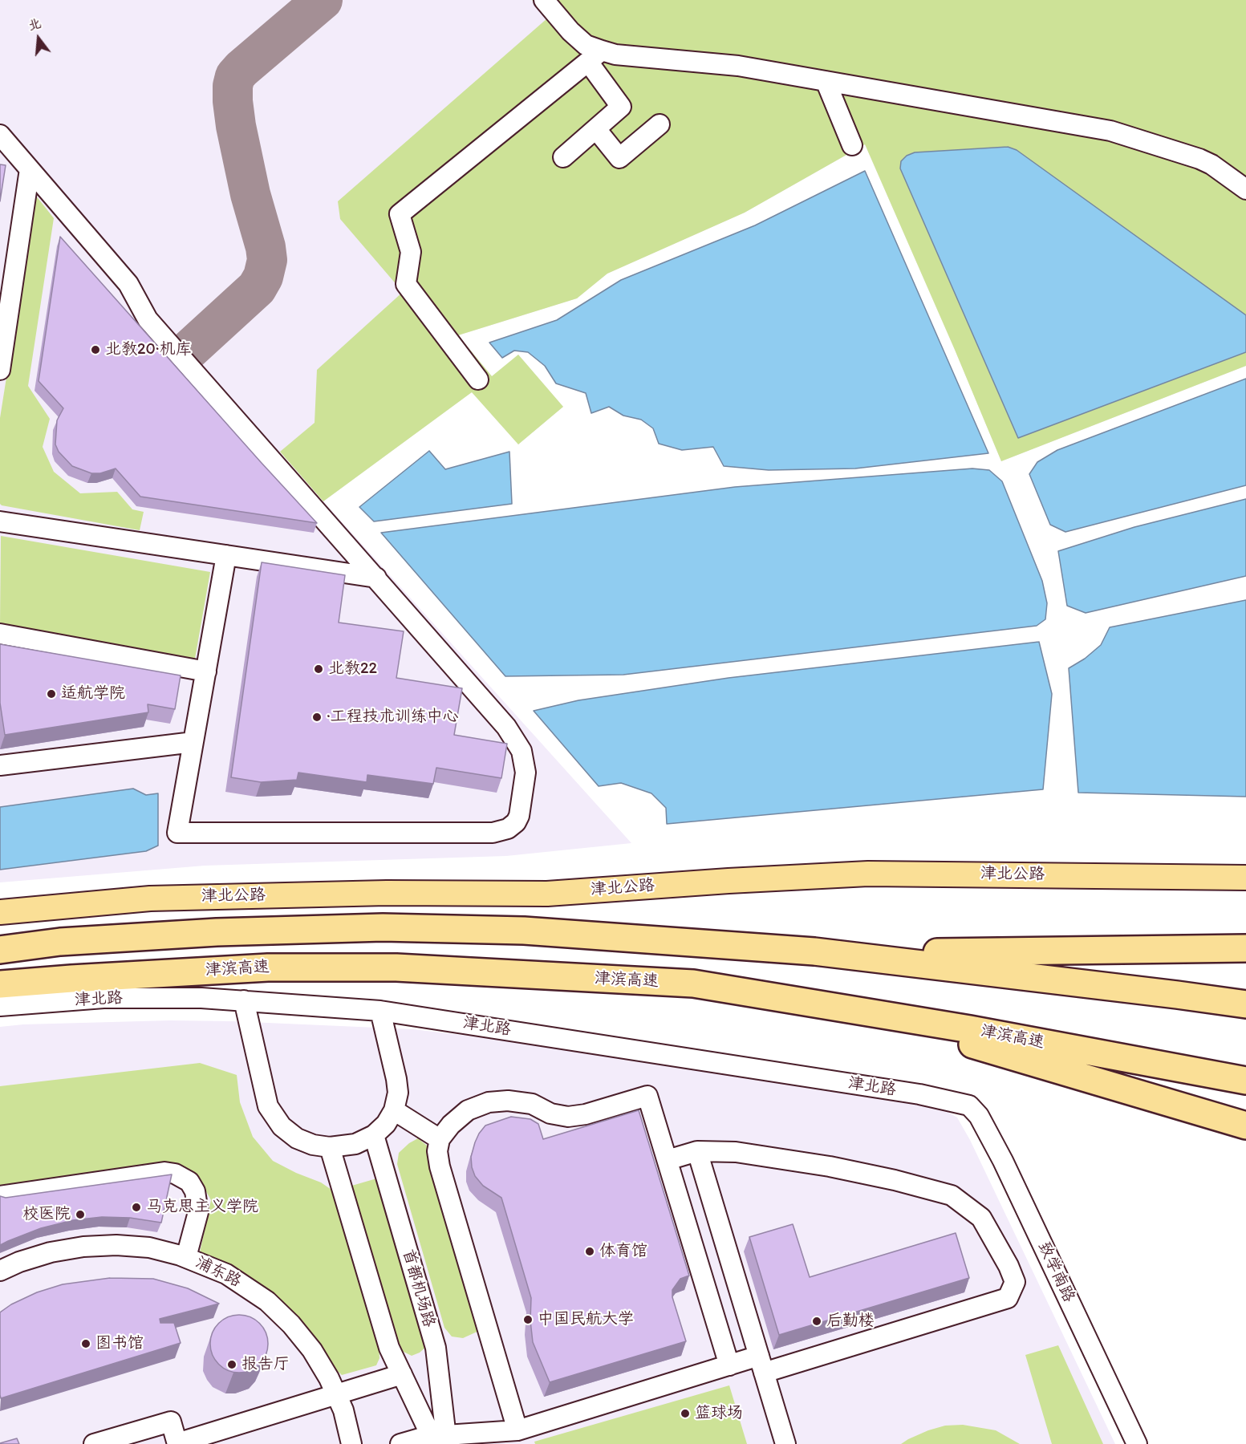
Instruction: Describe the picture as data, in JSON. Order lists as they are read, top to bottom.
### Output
{
  "streets": {
    "highway": ["津滨高速"],
    "main road": ["津北公路"],
    "street": [
      "津北路",
      "浦东路",
      "致学南路",
      "首都机场路"
    ]
  },
  "crossings": [
    ["津北路", "致学南路"]
  ],
  "places": [
    "北教20·机库",
    "北教22",
    "适航学院",
    "·工程技术训练中心",
    "马克思主义学院",
    "校医院",
    "体育馆",
    "中国民航大学",
    "后勤楼",
    "图书馆",
    "报告厅",
    "篮球场"
  ],
  "north": "top"
}
